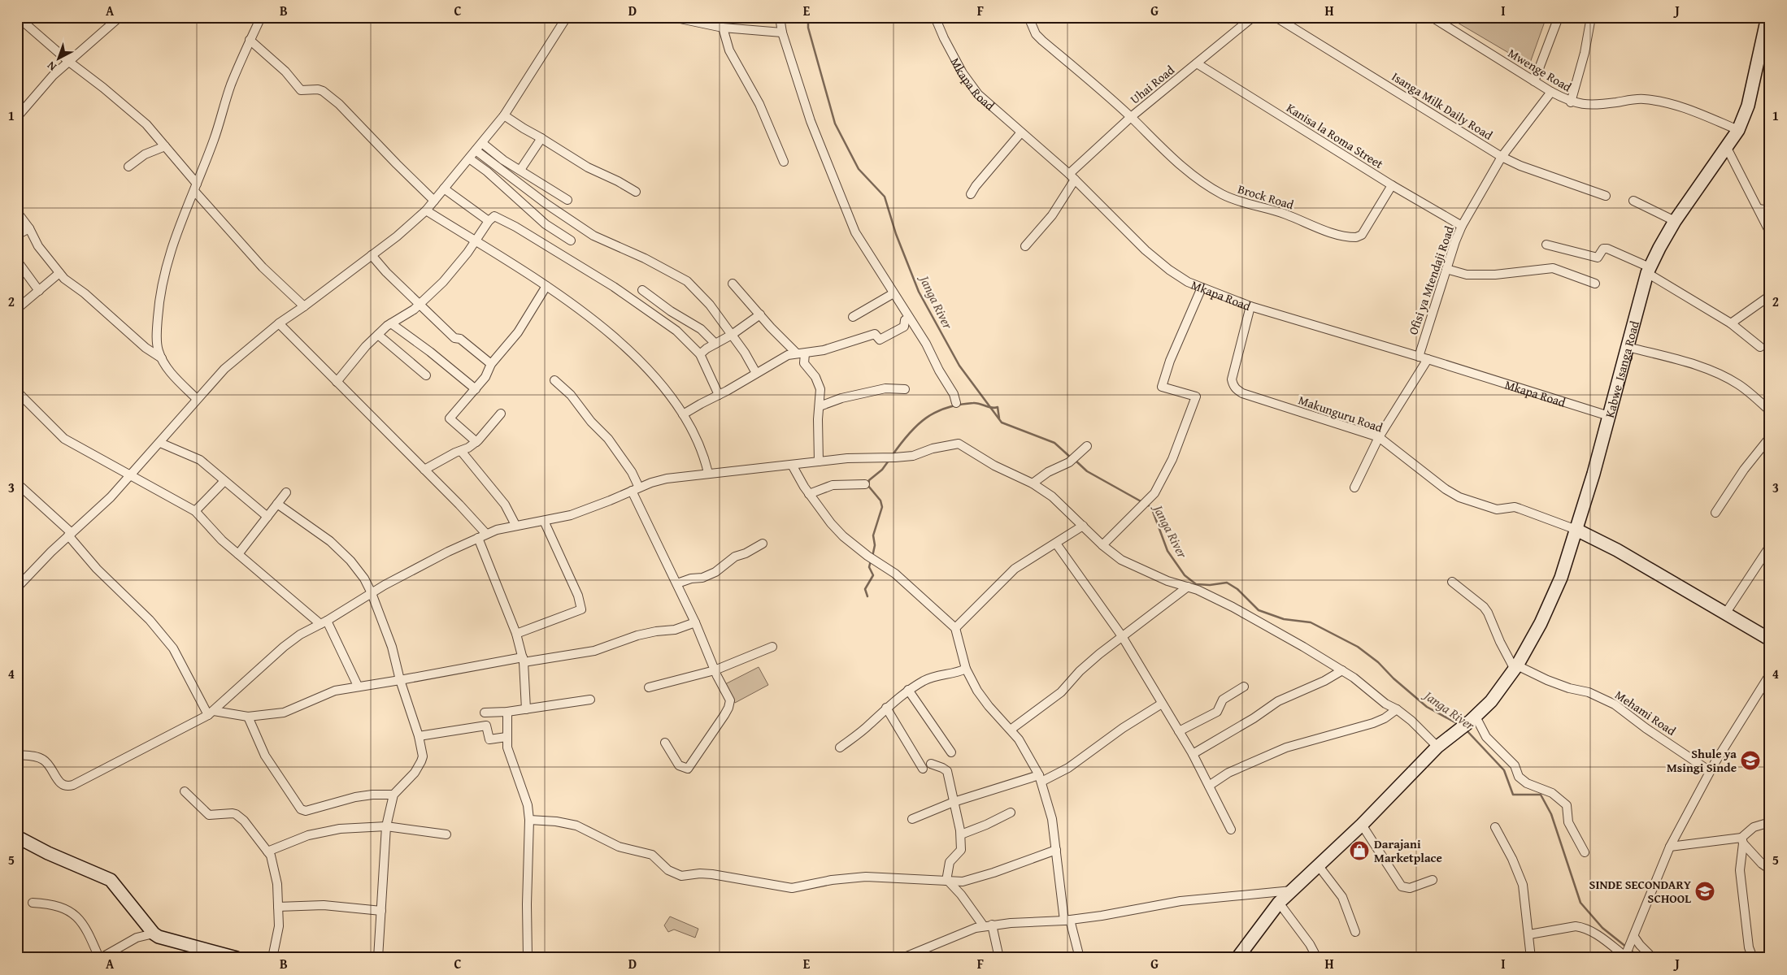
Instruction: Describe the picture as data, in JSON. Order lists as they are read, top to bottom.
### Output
{
  "streets": {
    "street": [
      "Mwenge Road",
      "Mkapa Road",
      "Uhai Road",
      "Isanga Milk Daily Road",
      "Kanisa la Roma Street",
      "Brock Road",
      "Ofisi ya Mtendaji Road",
      "Kabwe_Isanga Road",
      "Makunguru Road",
      "Mehami Road"
    ]
  },
  "crossings": [
    ["Mwenge Road", "Ofisi ya Mtendaji Road"],
    ["Mwenge Road", "Kabwe_Isanga Road"],
    ["Mkapa Road", "Uhai Road"],
    ["Mkapa Road", "Ofisi ya Mtendaji Road"],
    ["Mkapa Road", "Kabwe_Isanga Road"],
    ["Mkapa Road", "Makunguru Road"],
    ["Uhai Road", "Kanisa la Roma Street"],
    ["Uhai Road", "Brock Road"],
    ["Isanga Milk Daily Road", "Ofisi ya Mtendaji Road"],
    ["Kanisa la Roma Street", "Brock Road"],
    ["Kanisa la Roma Street", "Ofisi ya Mtendaji Road"],
    ["Kabwe_Isanga Road", "Makunguru Road"],
    ["Kabwe_Isanga Road", "Mehami Road"]
  ],
  "water": ["Janga River"],
  "places": {
    "school or university": ["Shule ya Msingi Sinde", "SINDE SECONDARY SCHOOL"],
    "shop": ["Darajani Marketplace"]
  },
  "north": "bottom left",
  "grid": {
    "columns": [
      "A",
      "B",
      "C",
      "D",
      "E",
      "F",
      "G",
      "H",
      "I",
      "J"
    ],
    "rows": [
      "1",
      "2",
      "3",
      "4",
      "5"
    ]
  }
}
